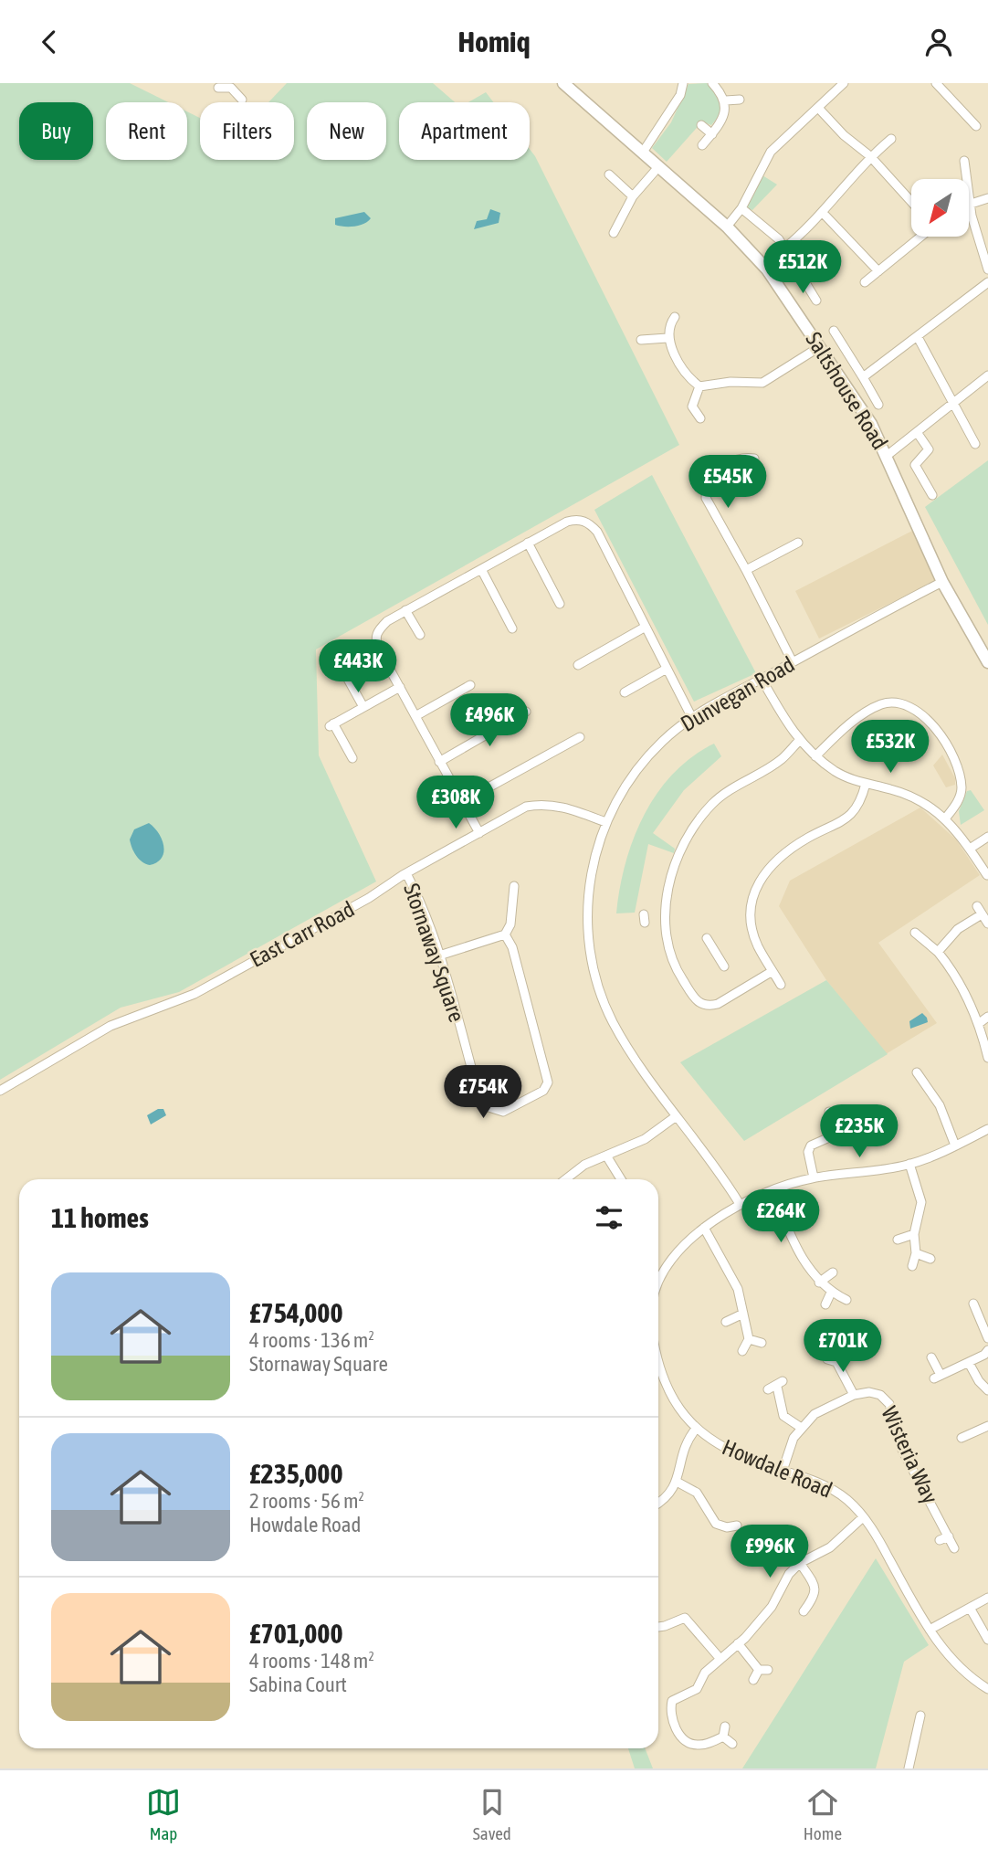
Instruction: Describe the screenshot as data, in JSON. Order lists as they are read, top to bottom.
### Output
{
  "streets": {
    "main road": ["Saltshouse Road"],
    "street": [
      "Dunvegan Road",
      "East Carr Road",
      "Stornaway Square",
      "Wisteria Way",
      "Howdale Road"
    ]
  },
  "crossings": [
    ["Saltshouse Road", "Dunvegan Road"],
    ["Dunvegan Road", "East Carr Road"],
    ["East Carr Road", "Stornaway Square"],
    ["Wisteria Way", "Howdale Road"]
  ],
  "north": "bottom left",
  "page": {
    "header": "Homiq",
    "chip": [
      "Buy",
      "Rent",
      "Filters",
      "New",
      "Apartment"
    ],
    "price": [
      "£512K",
      "£545K",
      "£443K",
      "£496K",
      "£532K",
      "£308K",
      "£754K",
      "£235K",
      "£264K",
      "£701K",
      "£996K"
    ],
    "heading": "11 homes",
    "list": [
      {
        "name": "£754,000",
        "note": "4 rooms · 136 m² · Stornaway Square"
      },
      {
        "name": "£235,000",
        "note": "2 rooms · 56 m² · Howdale Road"
      },
      {
        "name": "£701,000",
        "note": "4 rooms · 148 m² · Sabina Court"
      }
    ],
    "tabs": ["Map", "Saved", "Home"]
  }
}
